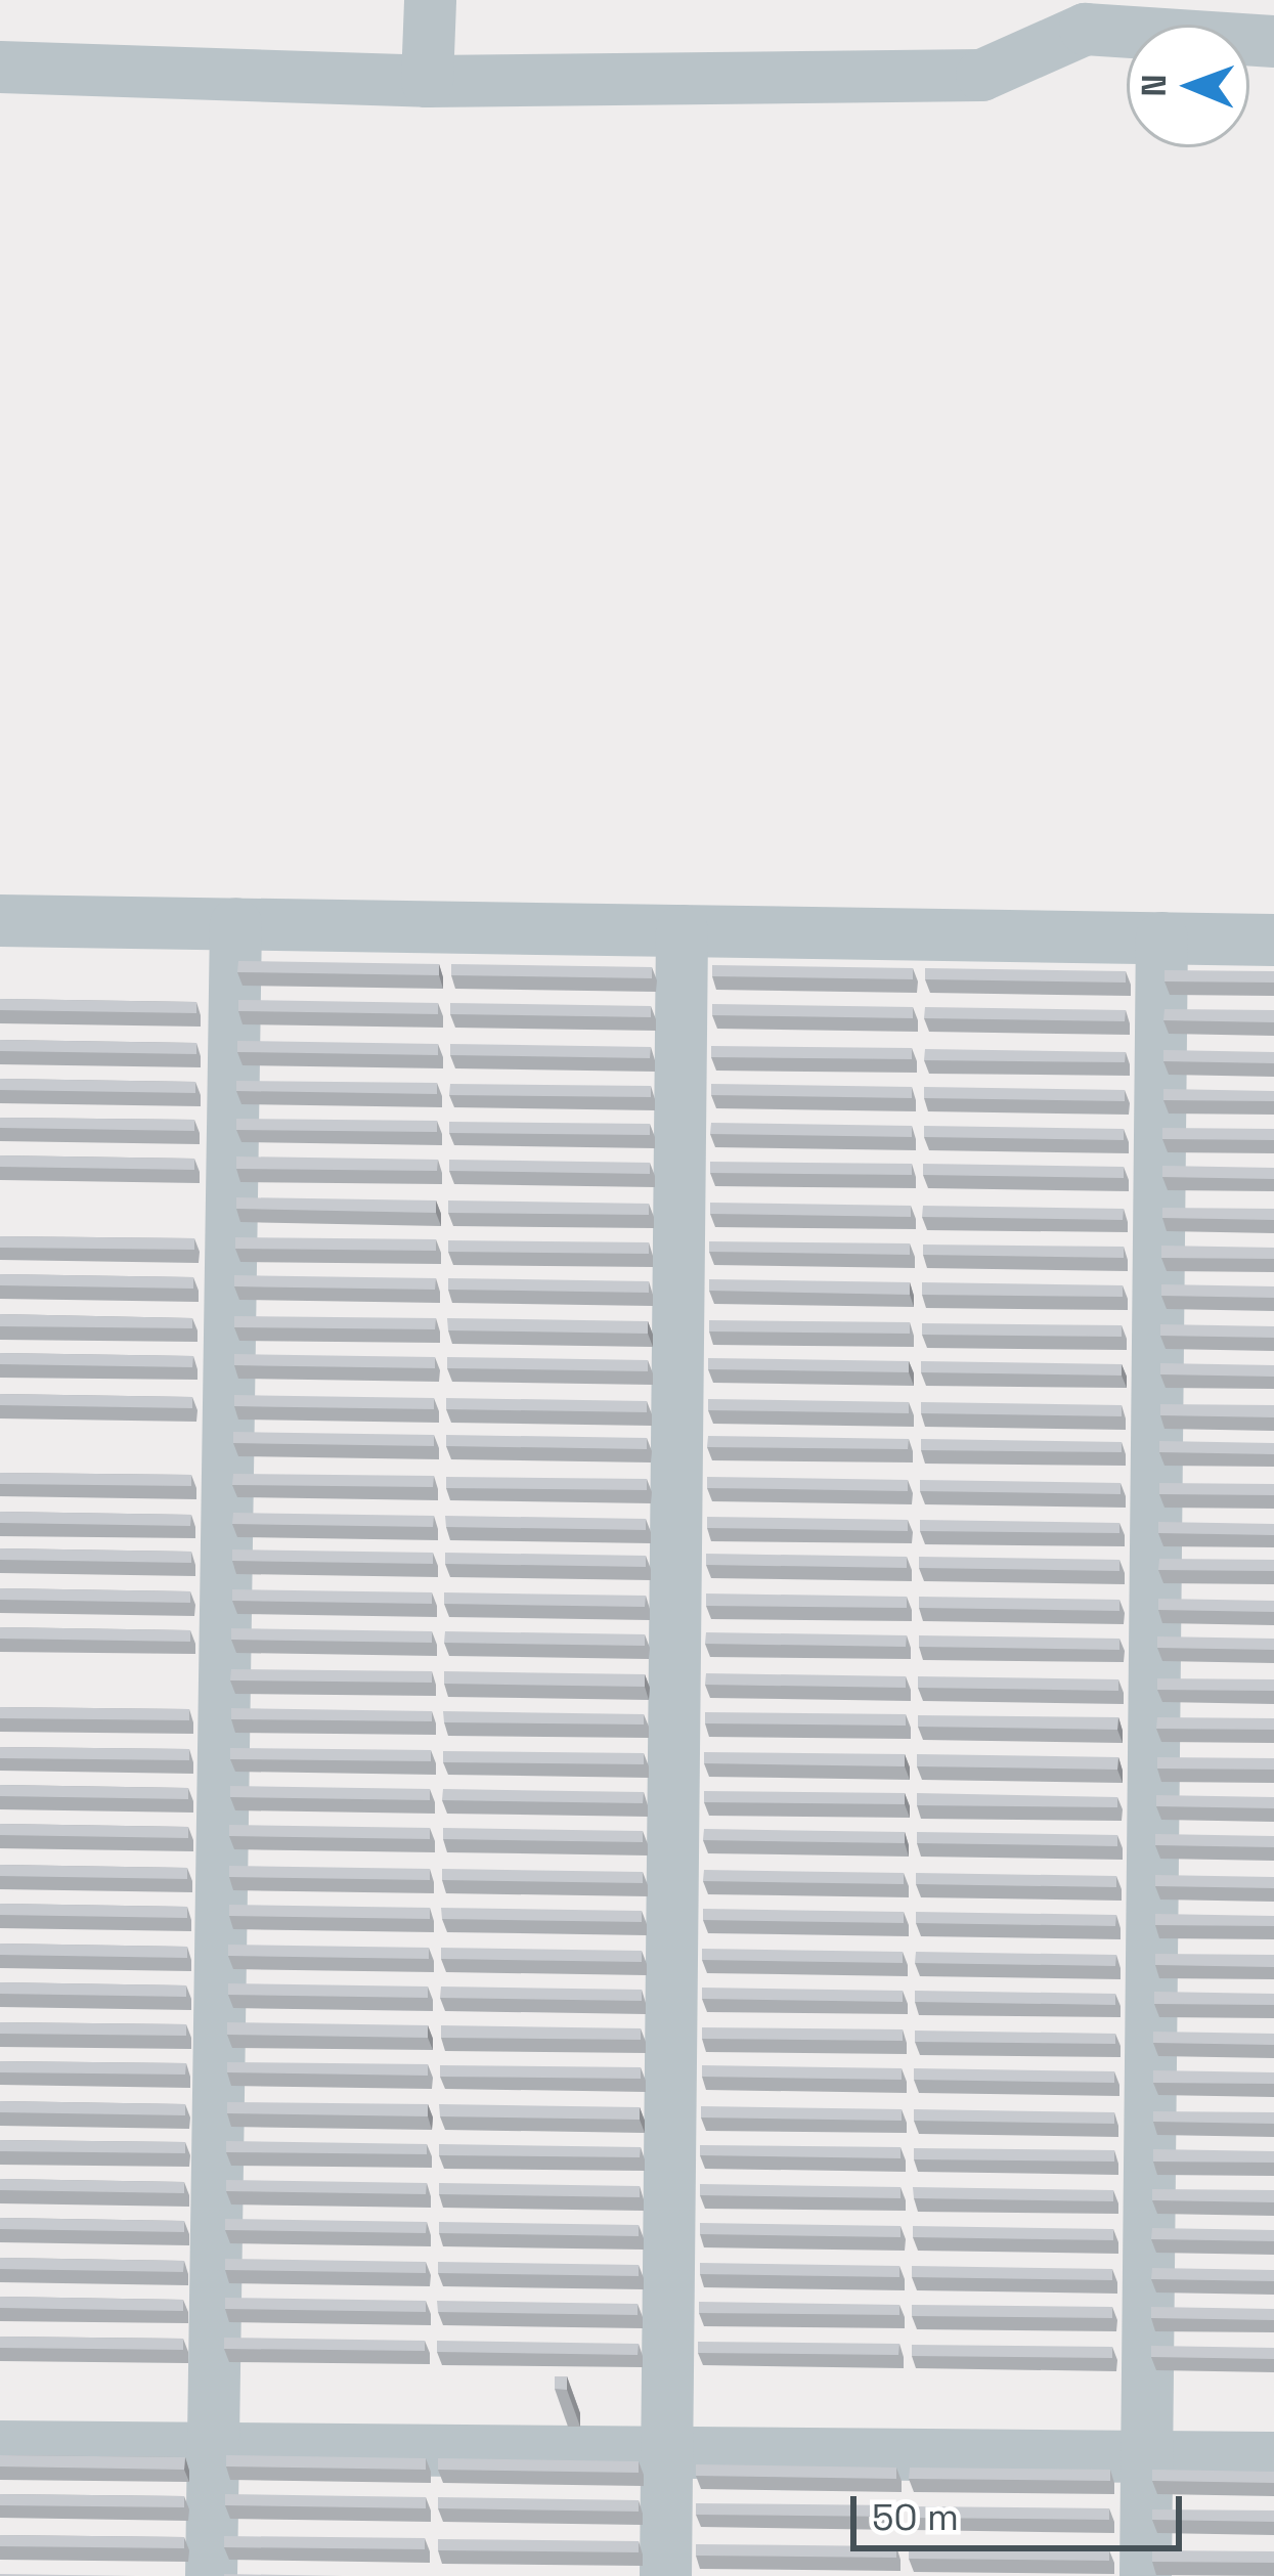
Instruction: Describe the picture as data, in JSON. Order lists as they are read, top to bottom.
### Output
{
  "scale_bar": "50 m",
  "north": "left"
}
